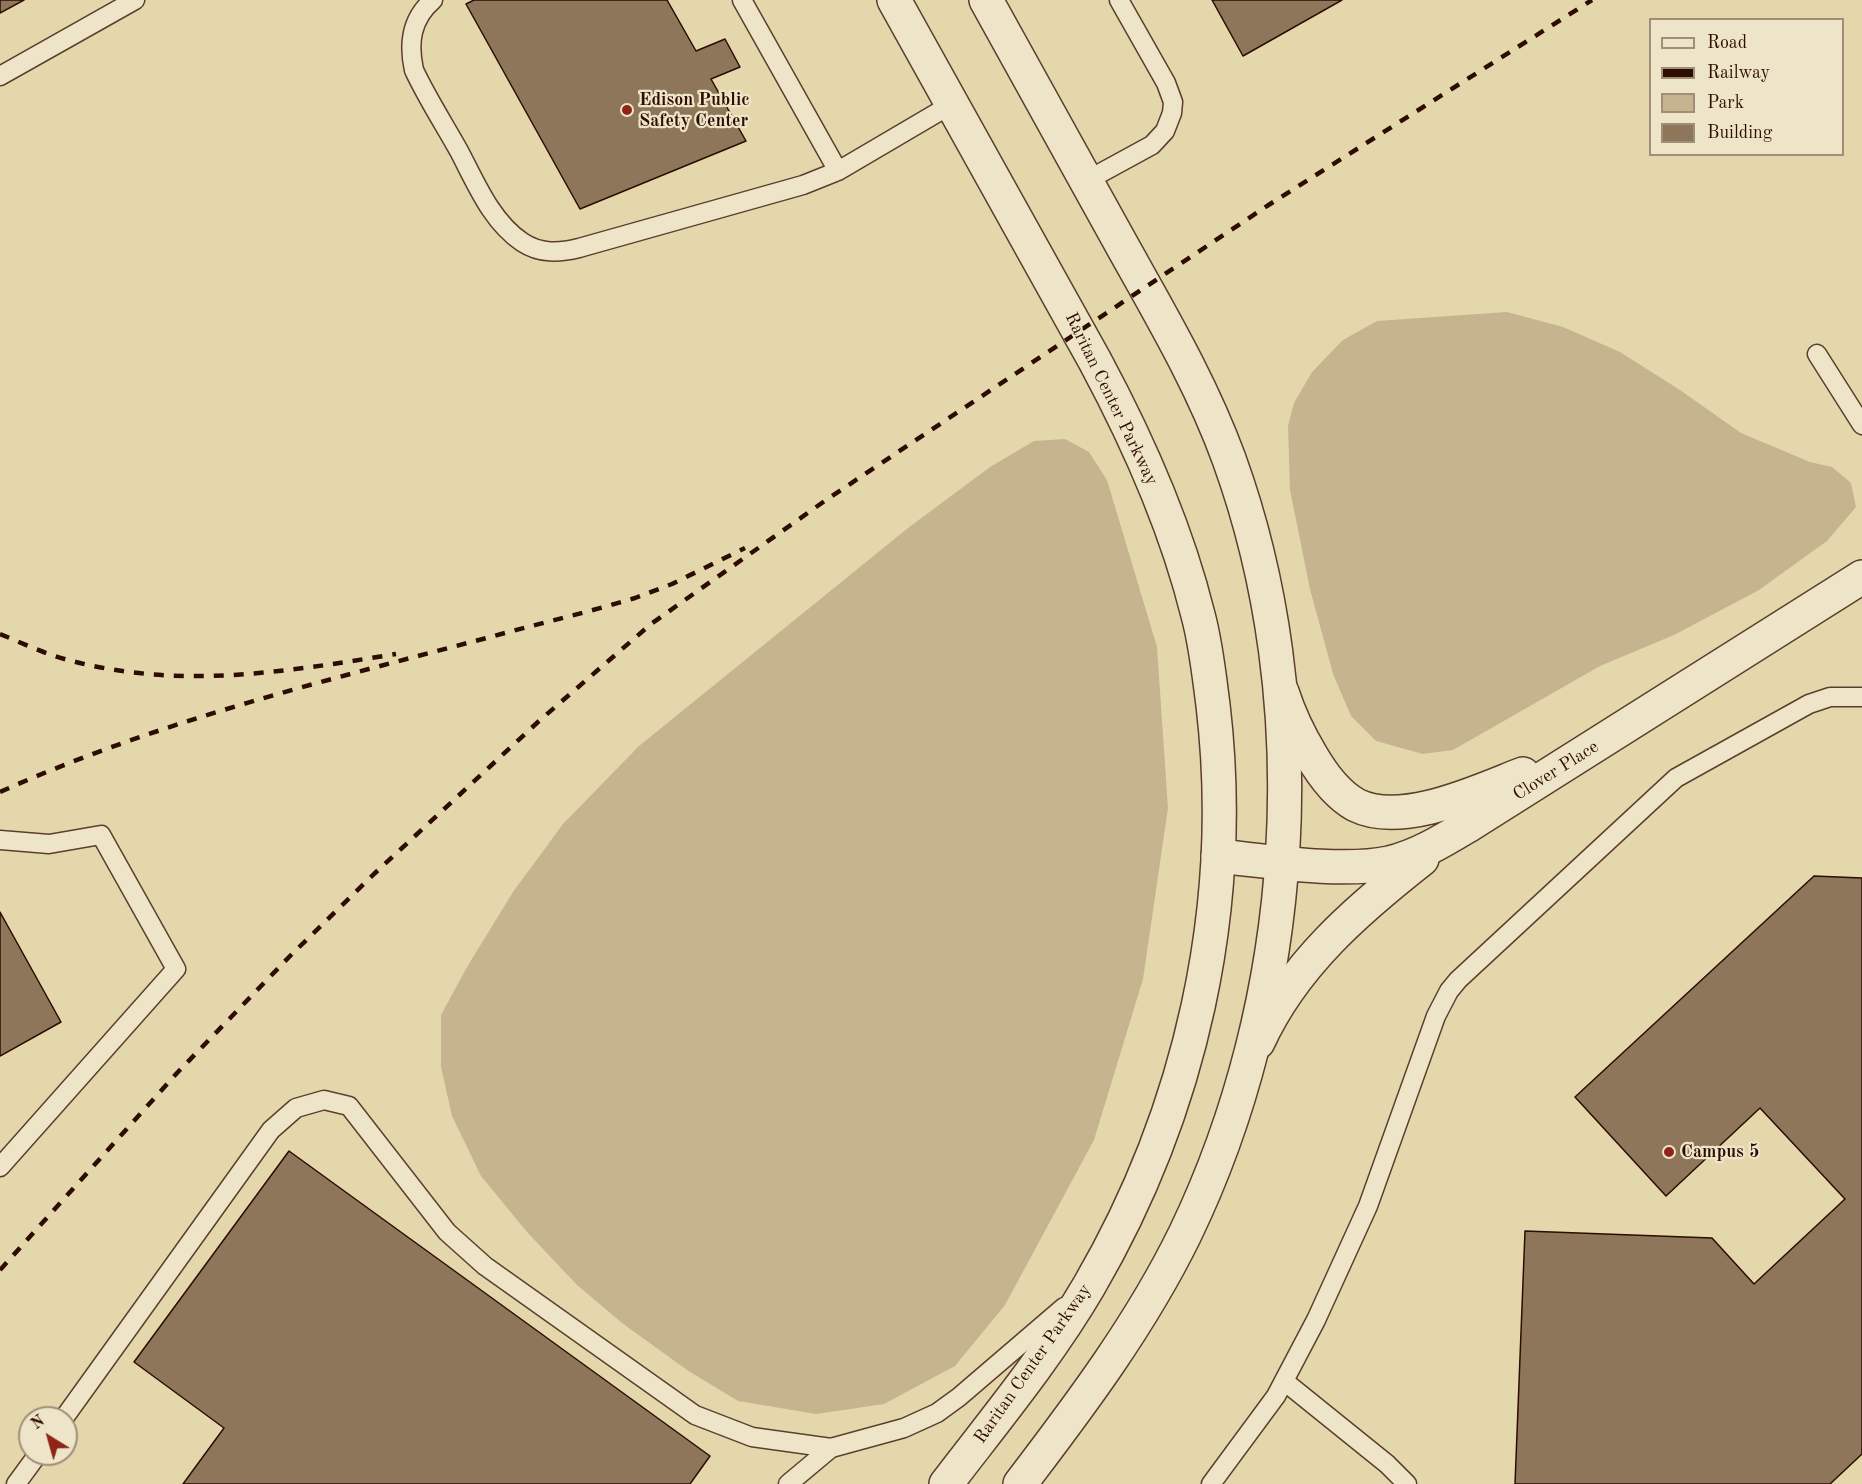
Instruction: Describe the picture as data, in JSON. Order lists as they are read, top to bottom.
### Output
{
  "streets": {
    "street": ["Raritan Center Parkway", "Clover Place"]
  },
  "crossings": [
    ["Raritan Center Parkway", "Clover Place"]
  ],
  "places": ["Edison Public Safety Center", "Campus 5"],
  "legend": [
    "Road",
    "Railway",
    "Park",
    "Building"
  ],
  "north": "top left"
}
